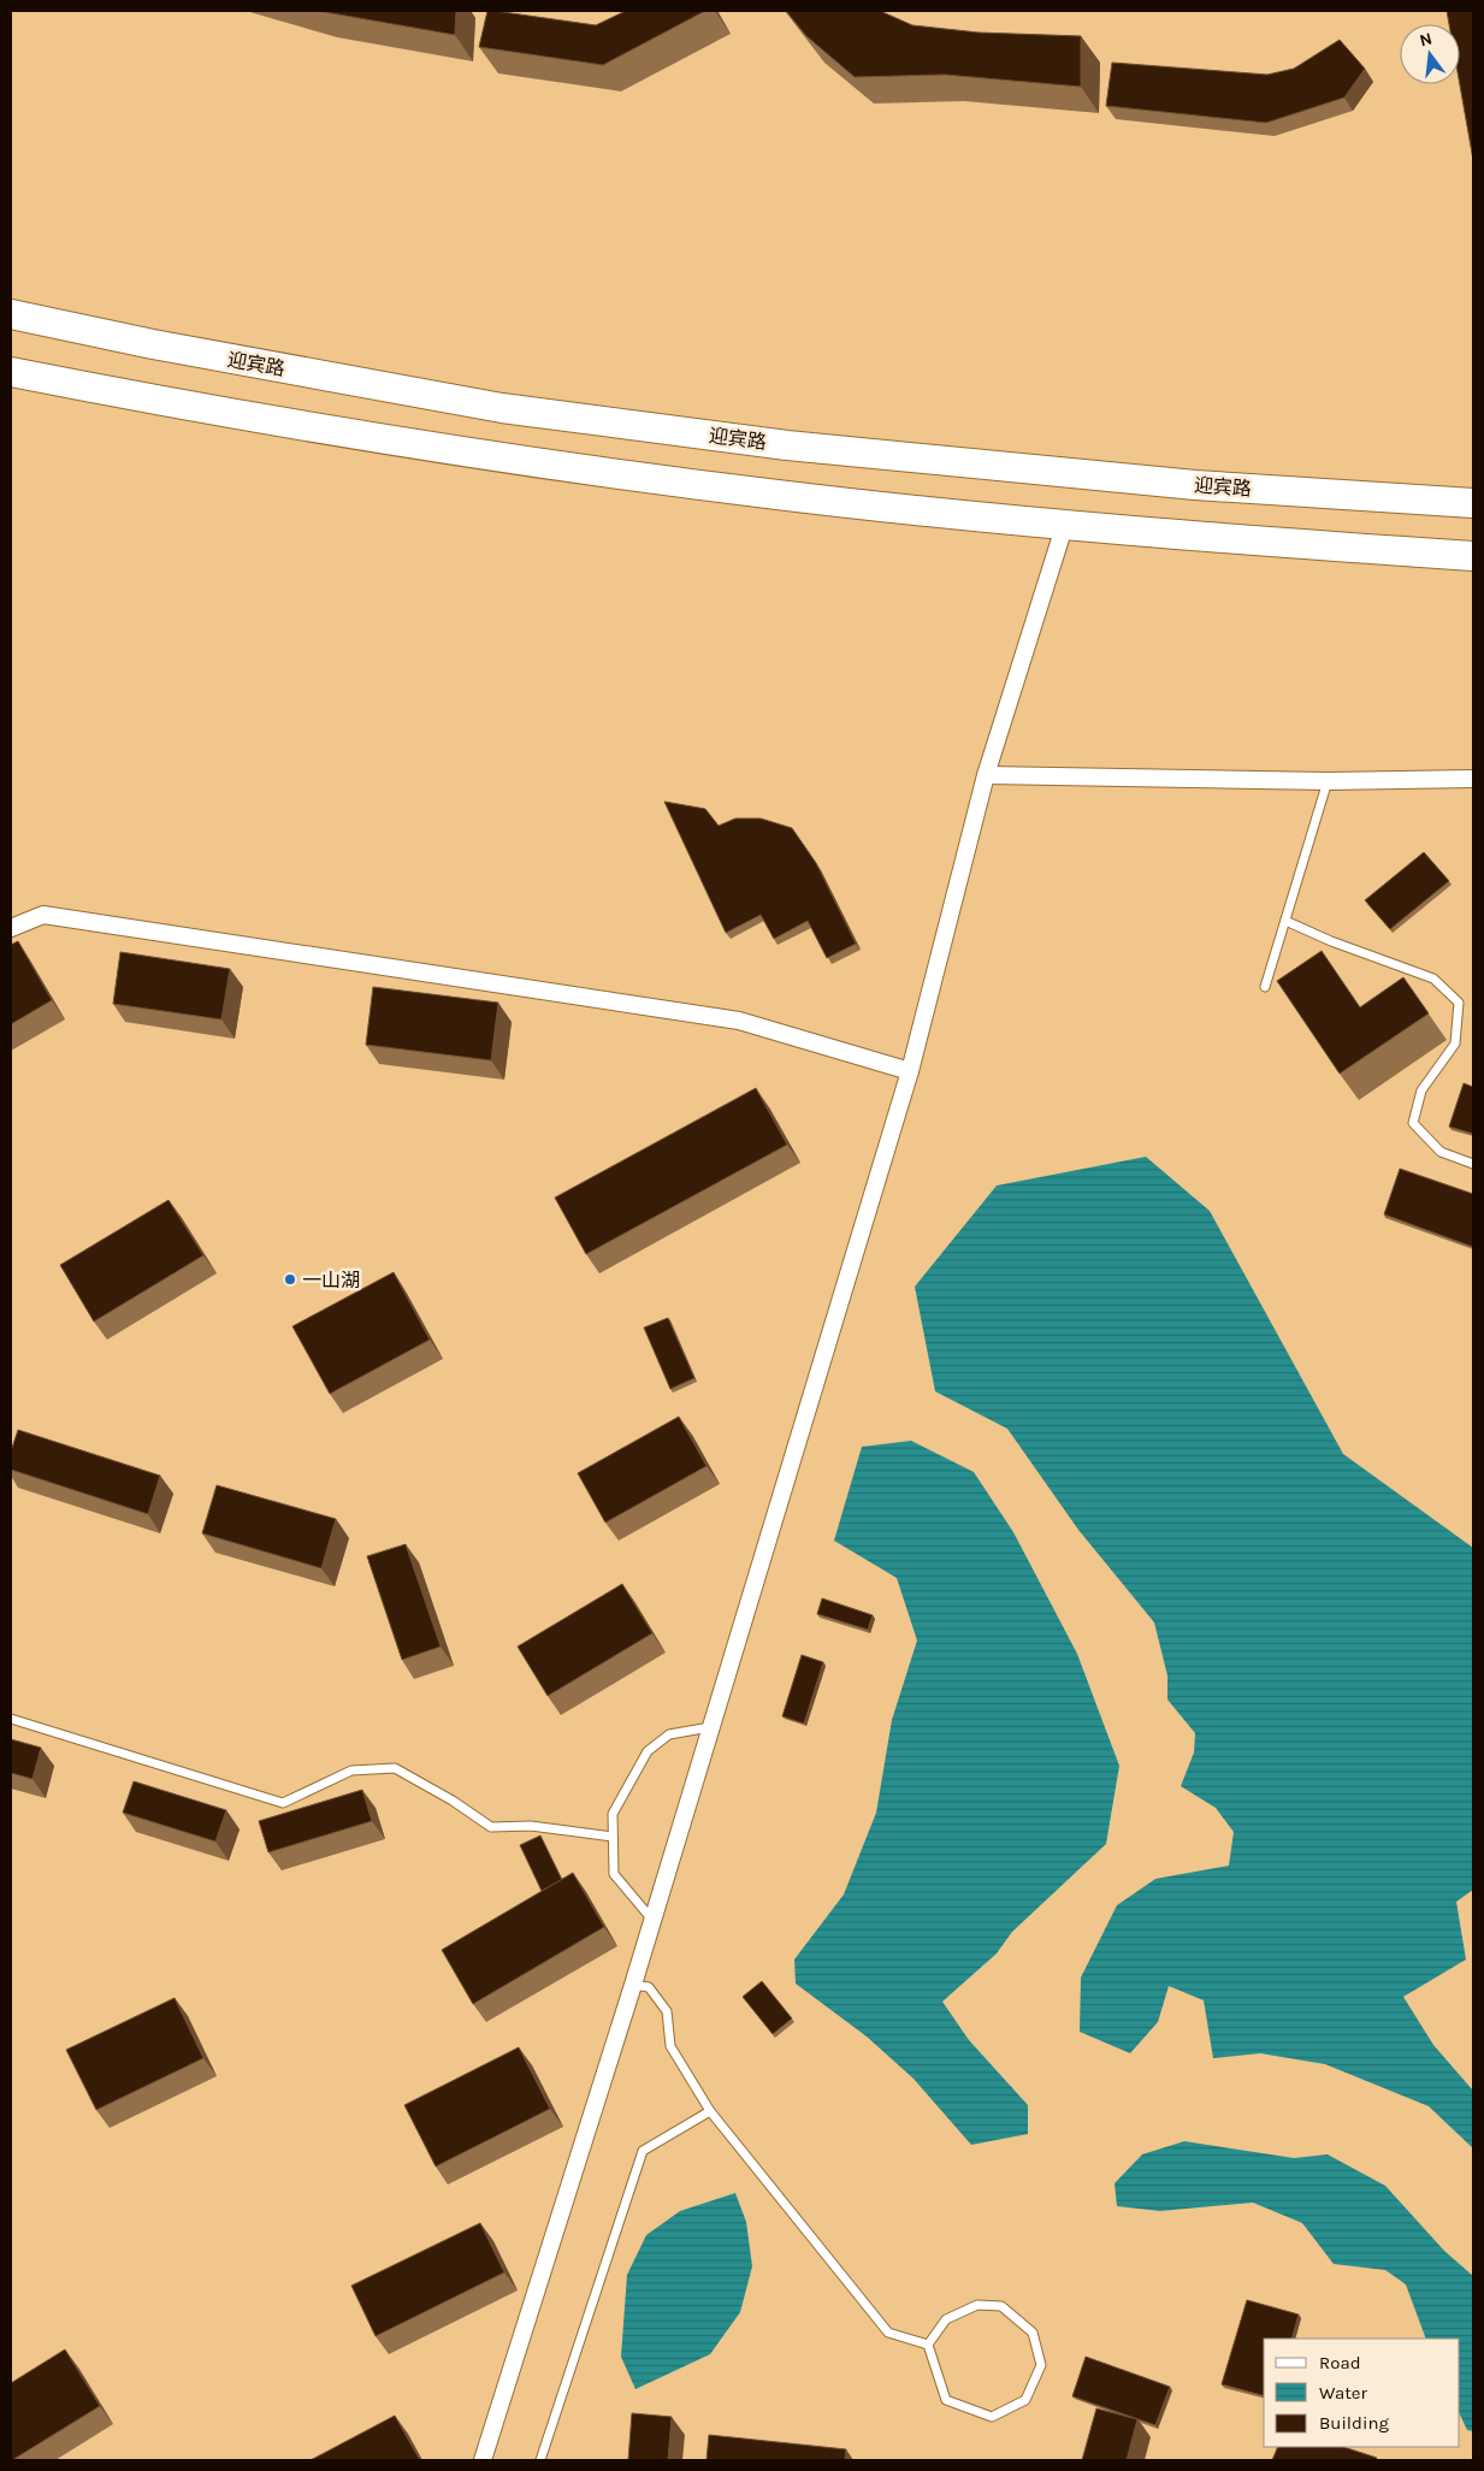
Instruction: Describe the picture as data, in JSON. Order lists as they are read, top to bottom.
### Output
{
  "streets": {
    "highway": ["迎宾路"]
  },
  "places": ["一山湖"],
  "legend": ["Road", "Water", "Building"],
  "north": "top"
}
